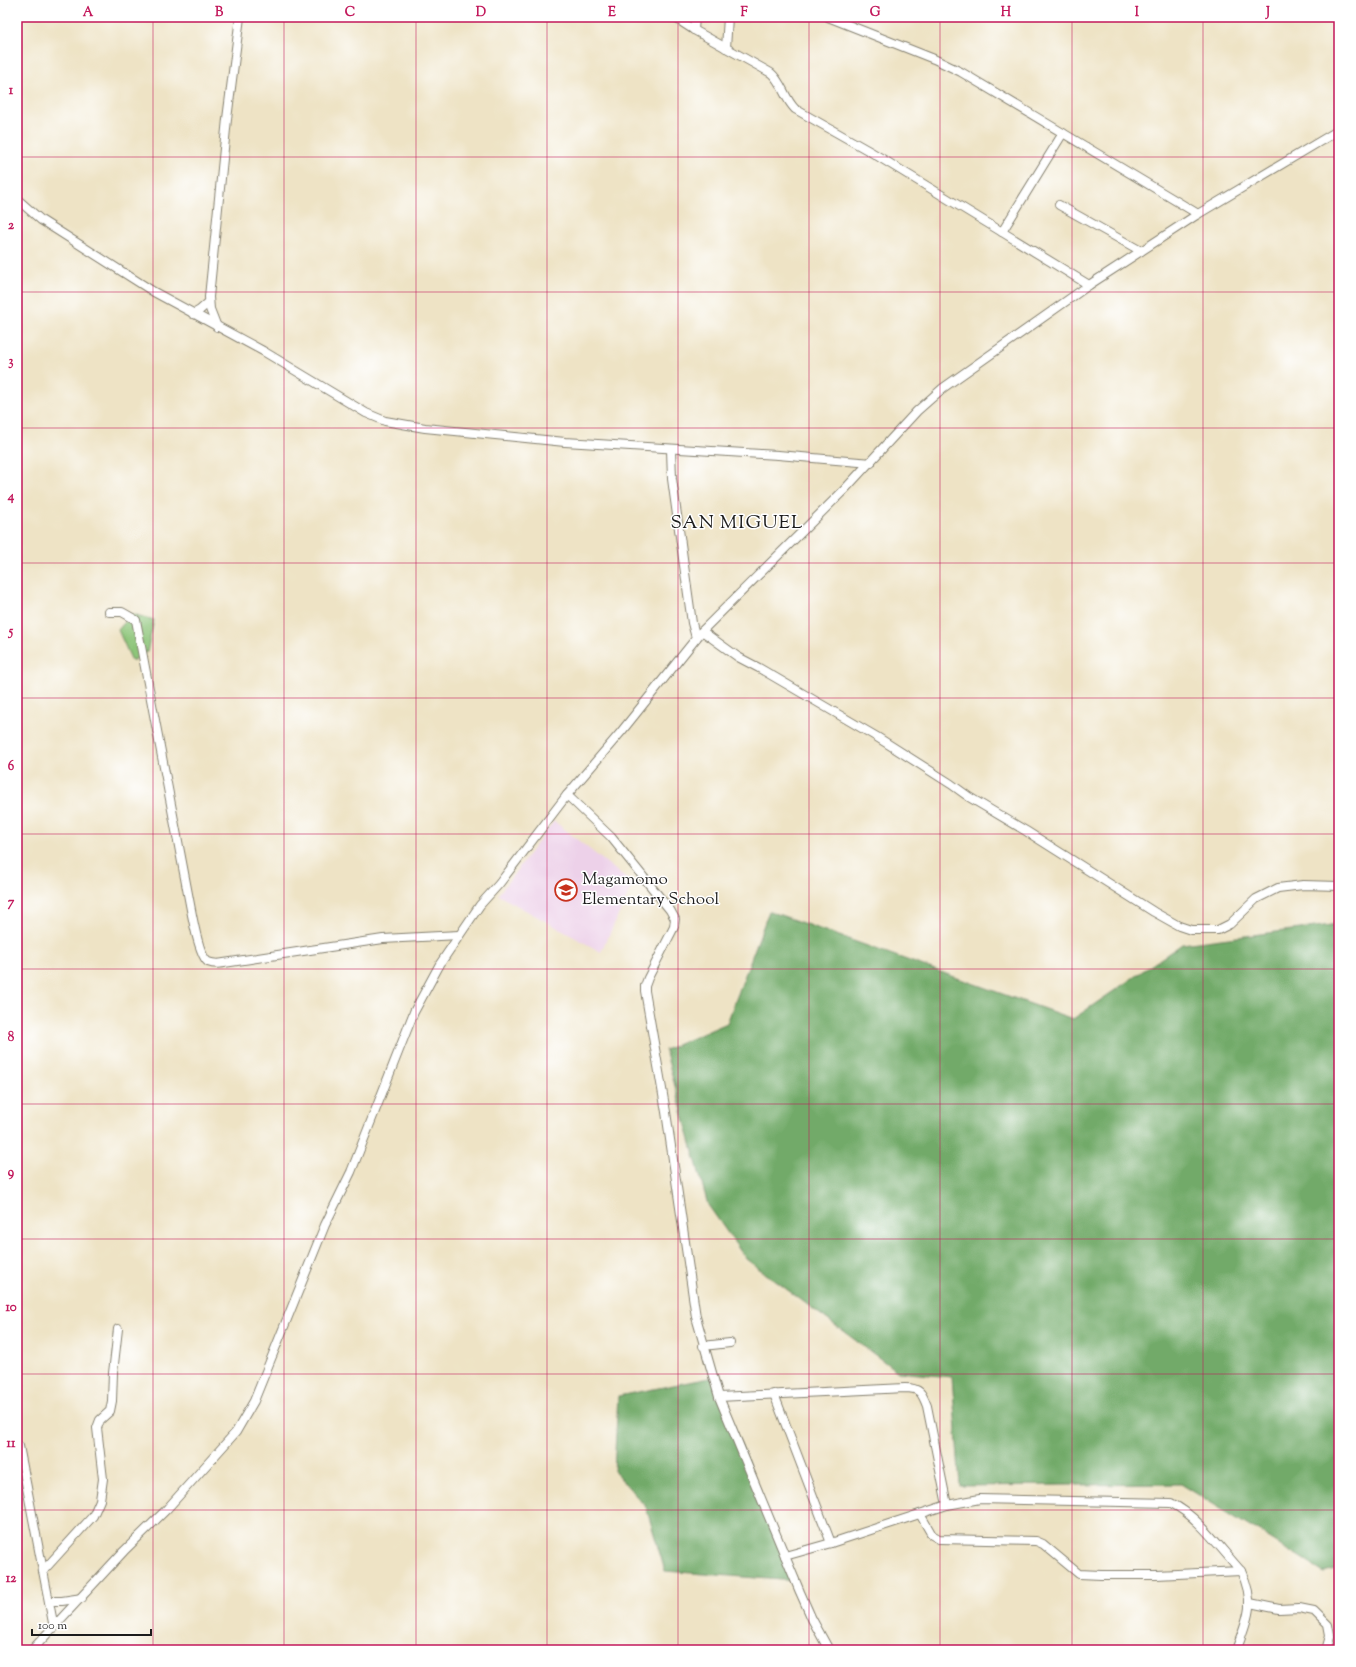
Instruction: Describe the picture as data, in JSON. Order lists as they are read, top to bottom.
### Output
{
  "districts": ["SAN MIGUEL"],
  "places": {
    "school or university": ["Magamomo Elementary School"]
  },
  "scale_bar": "100 m",
  "grid": {
    "columns": [
      "A",
      "B",
      "C",
      "D",
      "E",
      "F",
      "G",
      "H",
      "I",
      "J"
    ],
    "rows": [
      "1",
      "2",
      "3",
      "4",
      "5",
      "6",
      "7",
      "8",
      "9",
      "10",
      "11",
      "12"
    ]
  }
}
